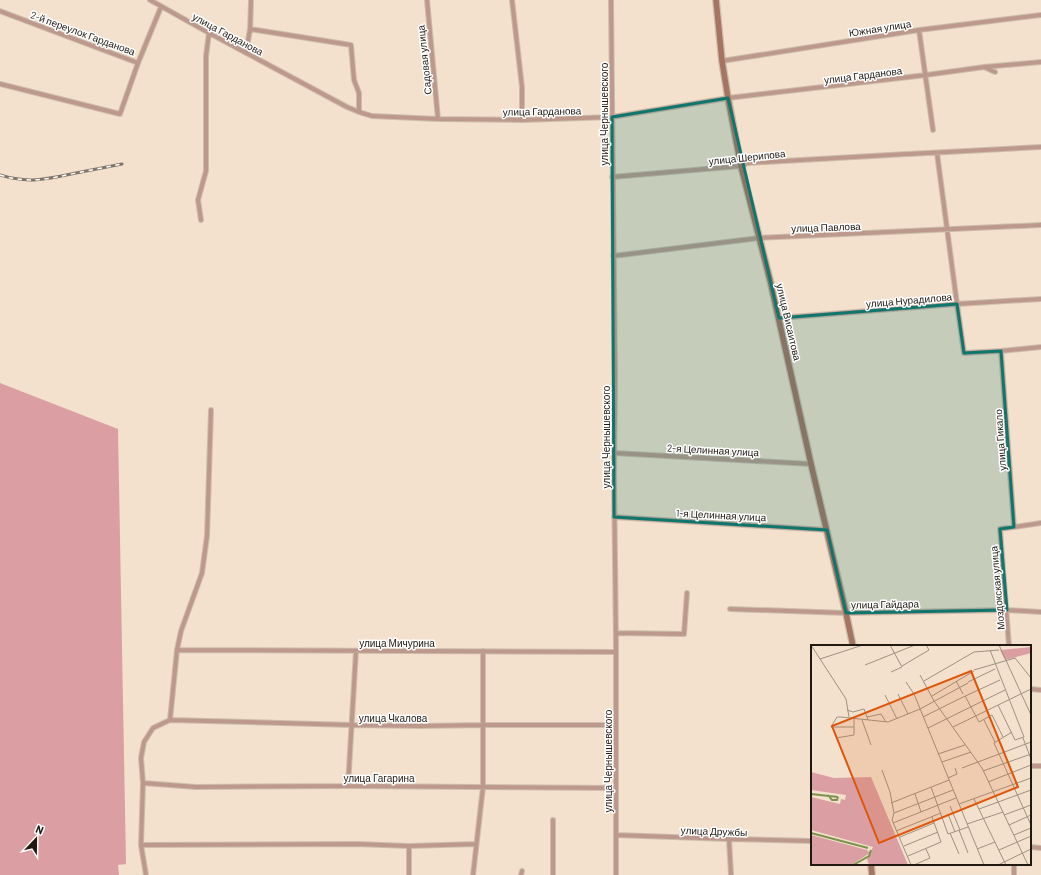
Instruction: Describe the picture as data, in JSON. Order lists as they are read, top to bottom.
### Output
{
  "streets": {
    "street": [
      "Южная улица",
      "2-й переулок Гарданова",
      "улица Гарданова",
      "Садовая улица",
      "улица Чернышевского",
      "улица Шерипова",
      "улица Павлова",
      "улица Нурадилова",
      "улица Висаитова",
      "улица Гикало",
      "2-я Целинная улица",
      "1-я Целинная улица",
      "Моздокская улица",
      "улица Гайдара",
      "улица Мичурина",
      "улица Чкалова",
      "улица Гагарина",
      "улица Дружбы"
    ]
  },
  "crossings": [
    ["Южная улица", "улица Висаитова"],
    ["улица Гарданова", "Садовая улица"],
    ["улица Гарданова", "улица Чернышевского"],
    ["улица Гарданова", "улица Висаитова"],
    ["улица Чернышевского", "улица Шерипова"],
    ["улица Чернышевского", "улица Павлова"],
    ["улица Чернышевского", "2-я Целинная улица"],
    ["улица Чернышевского", "1-я Целинная улица"],
    ["улица Чернышевского", "улица Мичурина"],
    ["улица Чернышевского", "улица Чкалова"],
    ["улица Чернышевского", "улица Гагарина"],
    ["улица Чернышевского", "улица Дружбы"],
    ["улица Шерипова", "улица Висаитова"],
    ["улица Павлова", "улица Висаитова"],
    ["улица Нурадилова", "улица Висаитова"],
    ["улица Висаитова", "2-я Целинная улица"],
    ["улица Висаитова", "1-я Целинная улица"],
    ["улица Висаитова", "улица Гайдара"],
    ["улица Гикало", "Моздокская улица"],
    ["Моздокская улица", "улица Гайдара"]
  ],
  "north": "top"
}
